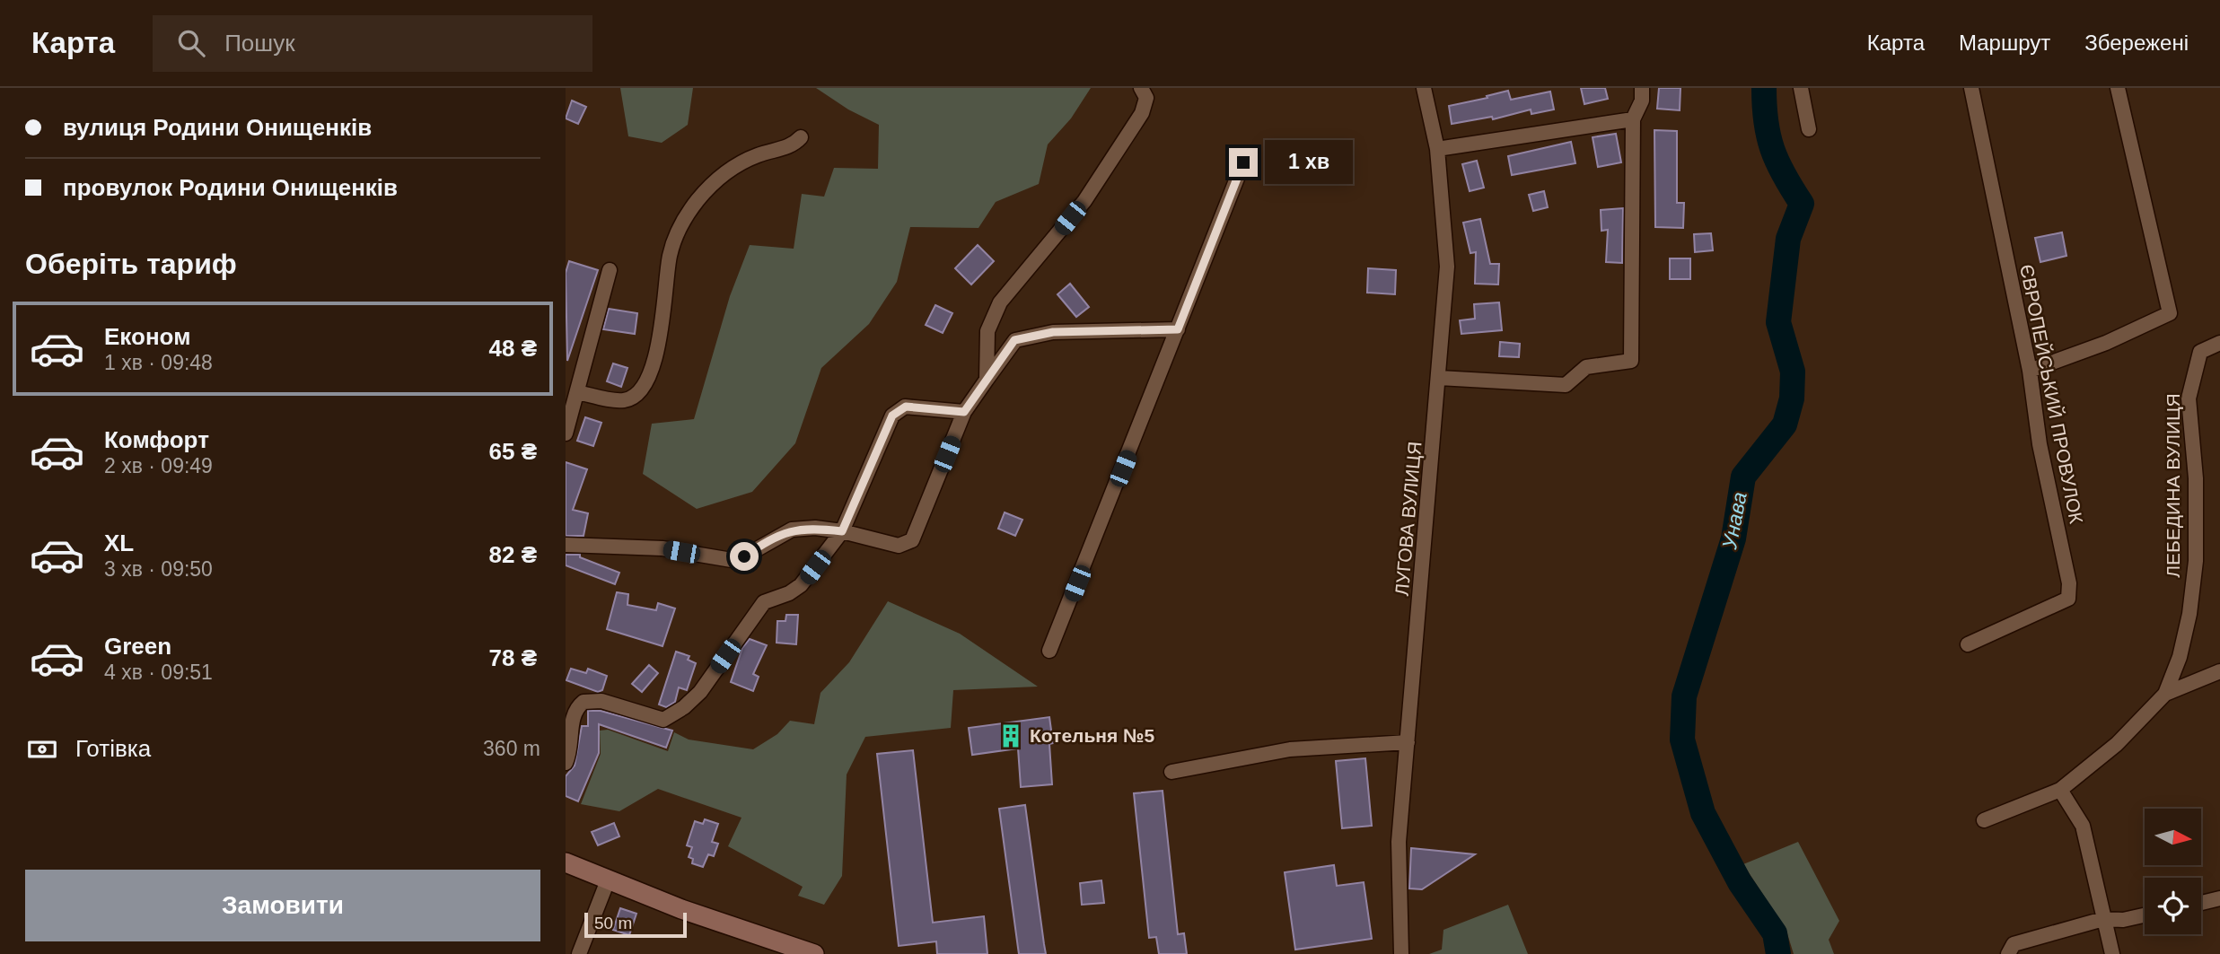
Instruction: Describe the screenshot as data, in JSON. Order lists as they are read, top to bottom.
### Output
{
  "streets": {
    "street": ["ЄВРОПЕЙСЬКИЙ ПРОВУЛОК", "ЛЕБЕДИНА ВУЛИЦЯ", "ЛУГОВА ВУЛИЦЯ"]
  },
  "water": ["Унава"],
  "places": {
    "building": ["Котельня №5"]
  },
  "scale_bar": "50 m",
  "north": "right",
  "page": {
    "header": "Карта",
    "search": "Пошук",
    "nav": ["Карта", "Маршрут", "Збережені"],
    "banner": ["вулиця Родини Онищенків", "провулок Родини Онищенків"],
    "bubble": "1 хв",
    "heading": "Оберіть тариф",
    "list": [
      {
        "name": "Економ",
        "note": "1 хв · 09:48",
        "value": "48 ₴"
      },
      {
        "name": "Комфорт",
        "note": "2 хв · 09:49",
        "value": "65 ₴"
      },
      {
        "name": "XL",
        "note": "3 хв · 09:50",
        "value": "82 ₴"
      },
      {
        "name": "Green",
        "note": "4 хв · 09:51",
        "value": "78 ₴"
      }
    ],
    "pay": ["Готівка", "360 m"],
    "buttons": "Замовити",
    "scale": "50 m"
  }
}
